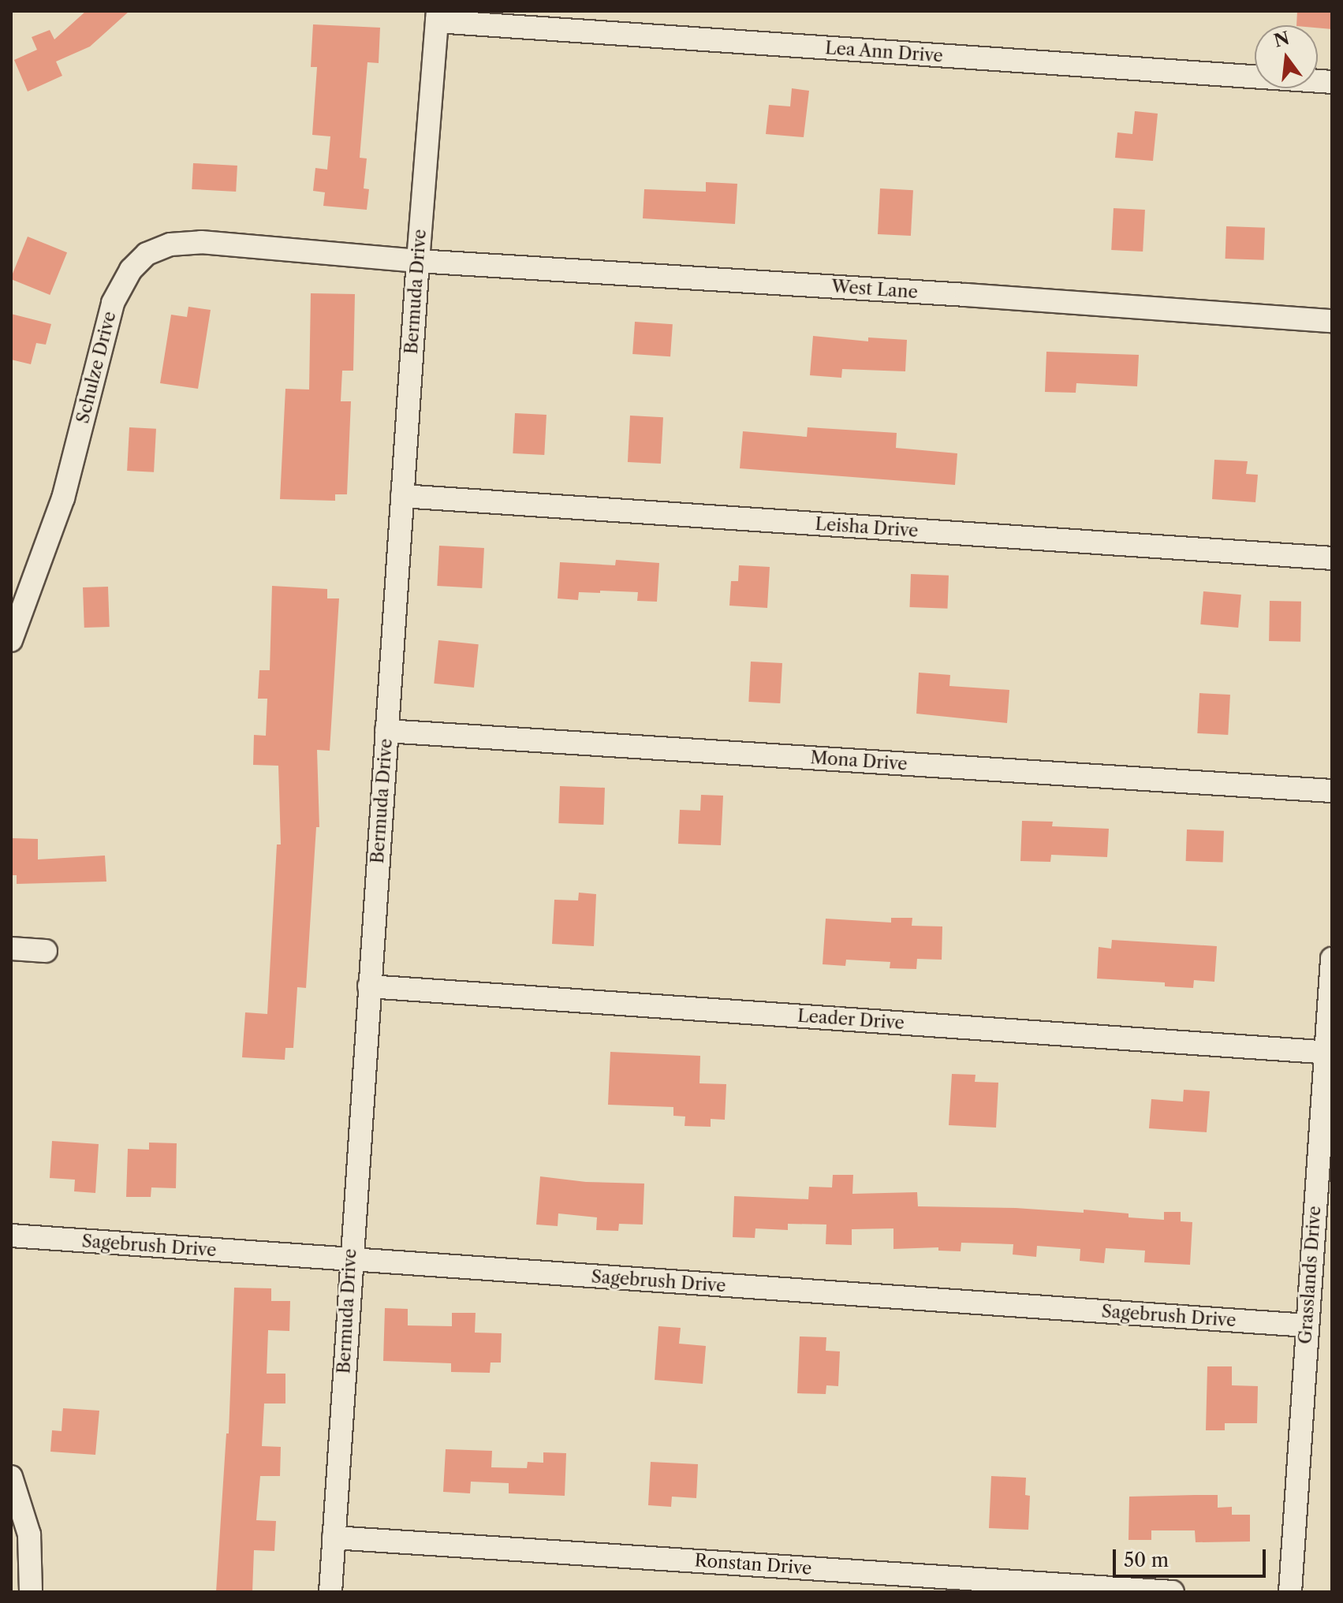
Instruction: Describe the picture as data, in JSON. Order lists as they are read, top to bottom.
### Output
{
  "streets": {
    "street": [
      "Lea Ann Drive",
      "West Lane",
      "Bermuda Drive",
      "Schulze Drive",
      "Leisha Drive",
      "Mona Drive",
      "Leader Drive",
      "Sagebrush Drive",
      "Grasslands Drive",
      "Ronstan Drive"
    ]
  },
  "crossings": [
    ["Lea Ann Drive", "Bermuda Drive"],
    ["West Lane", "Bermuda Drive"],
    ["West Lane", "Schulze Drive"],
    ["Bermuda Drive", "Schulze Drive"],
    ["Bermuda Drive", "Leisha Drive"],
    ["Bermuda Drive", "Mona Drive"],
    ["Bermuda Drive", "Leader Drive"],
    ["Bermuda Drive", "Sagebrush Drive"],
    ["Bermuda Drive", "Ronstan Drive"],
    ["Leader Drive", "Grasslands Drive"],
    ["Sagebrush Drive", "Grasslands Drive"]
  ],
  "scale_bar": "50 m",
  "north": "top"
}
